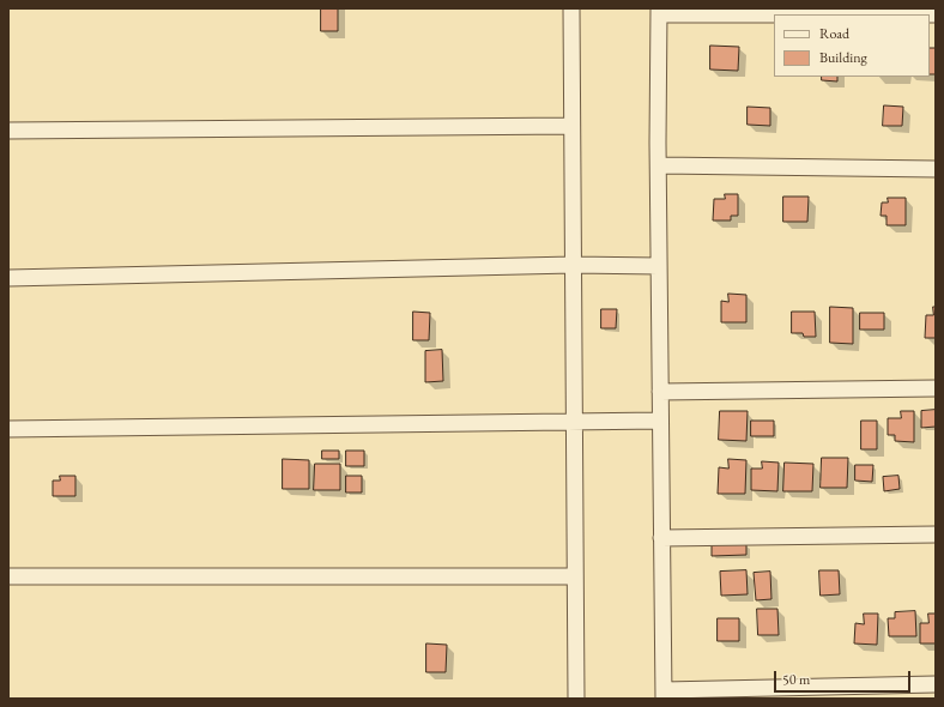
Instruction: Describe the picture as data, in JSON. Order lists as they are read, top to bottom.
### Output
{
  "legend": ["Road", "Building"],
  "scale_bar": "50 m"
}
